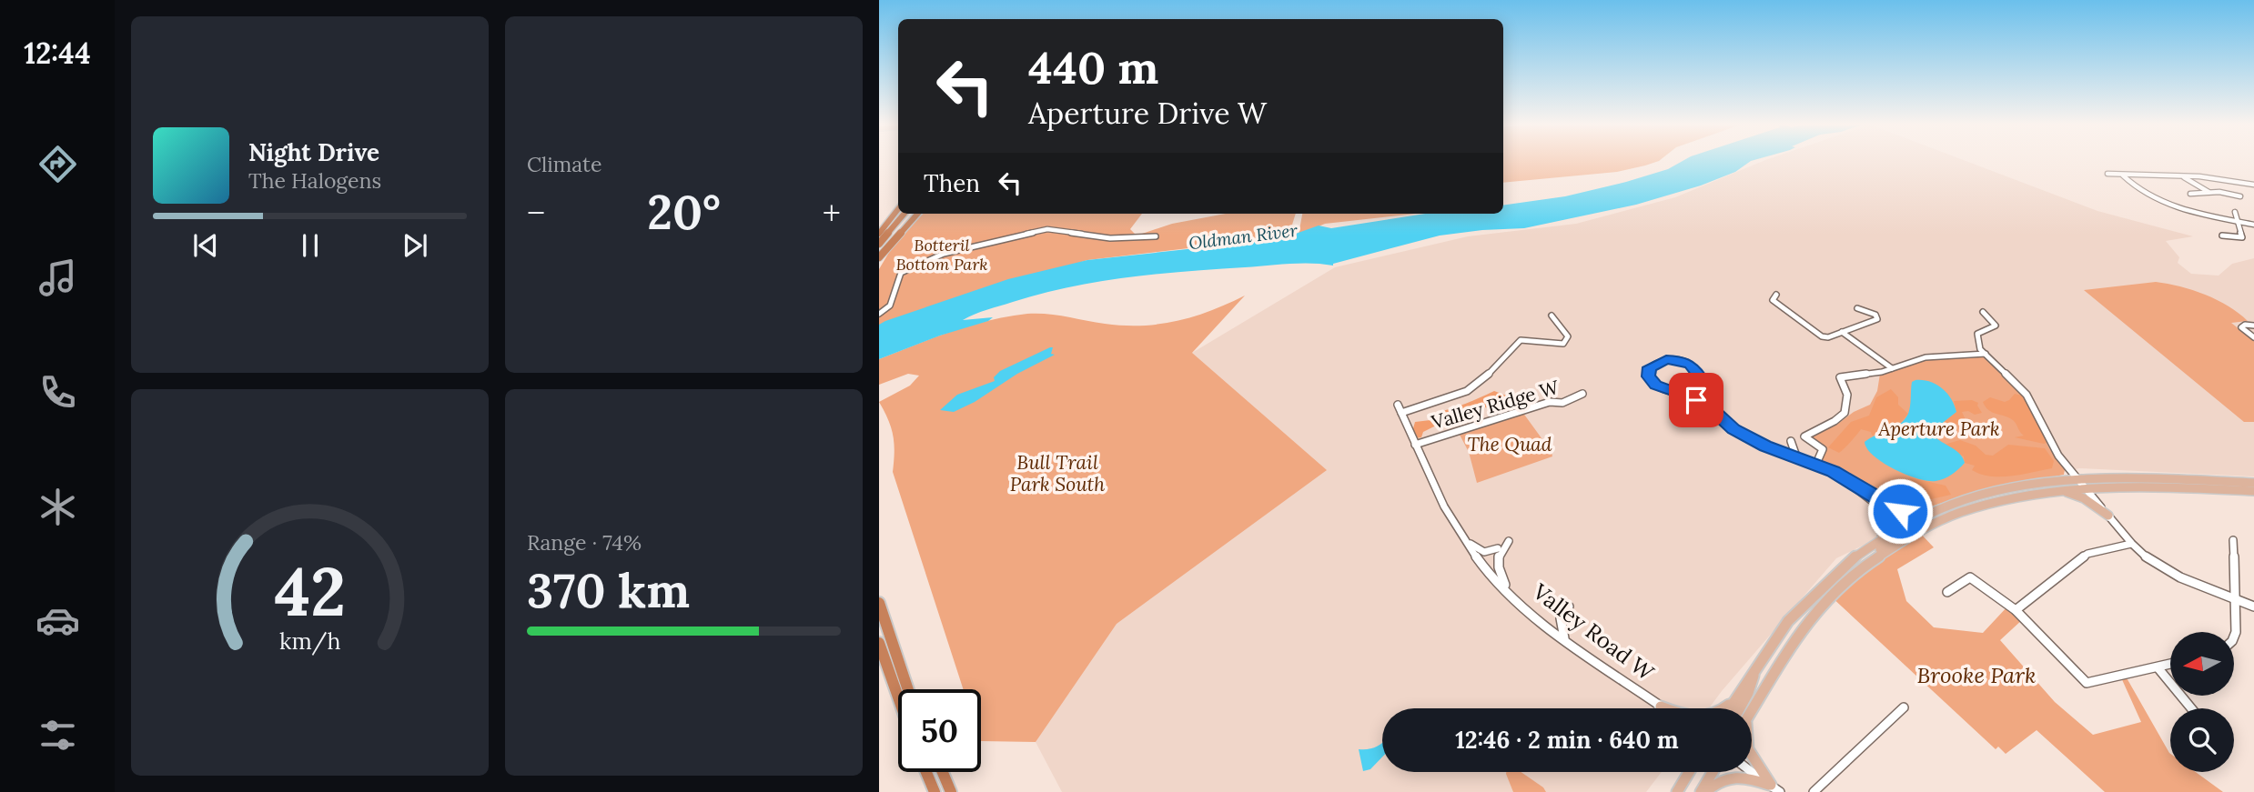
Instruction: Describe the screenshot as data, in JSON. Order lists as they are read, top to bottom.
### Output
{
  "streets": {
    "street": ["Valley Ridge W", "Valley Road W"]
  },
  "crossings": [
    ["Valley Ridge W", "Valley Road W"]
  ],
  "water": ["Oldman River"],
  "parks": [
    "Botteril Bottom Park",
    "Aperture Park",
    "The Quad",
    "Bull Trail Park South",
    "Brooke Park"
  ],
  "north": "left",
  "page": {
    "tabs": "12:44",
    "tile": [
      "Climate",
      ["Range · 74%", "370 km"]
    ],
    "turn": ["440 m", "Aperture Drive W"],
    "song": ["Night Drive", "The Halogens"],
    "then": "Then",
    "heat": ["−", "20°", "+"],
    "limit": "50",
    "trip": "12:46 · 2 min · 640 m",
    "gauge": ["42", "km/h"]
  }
}
